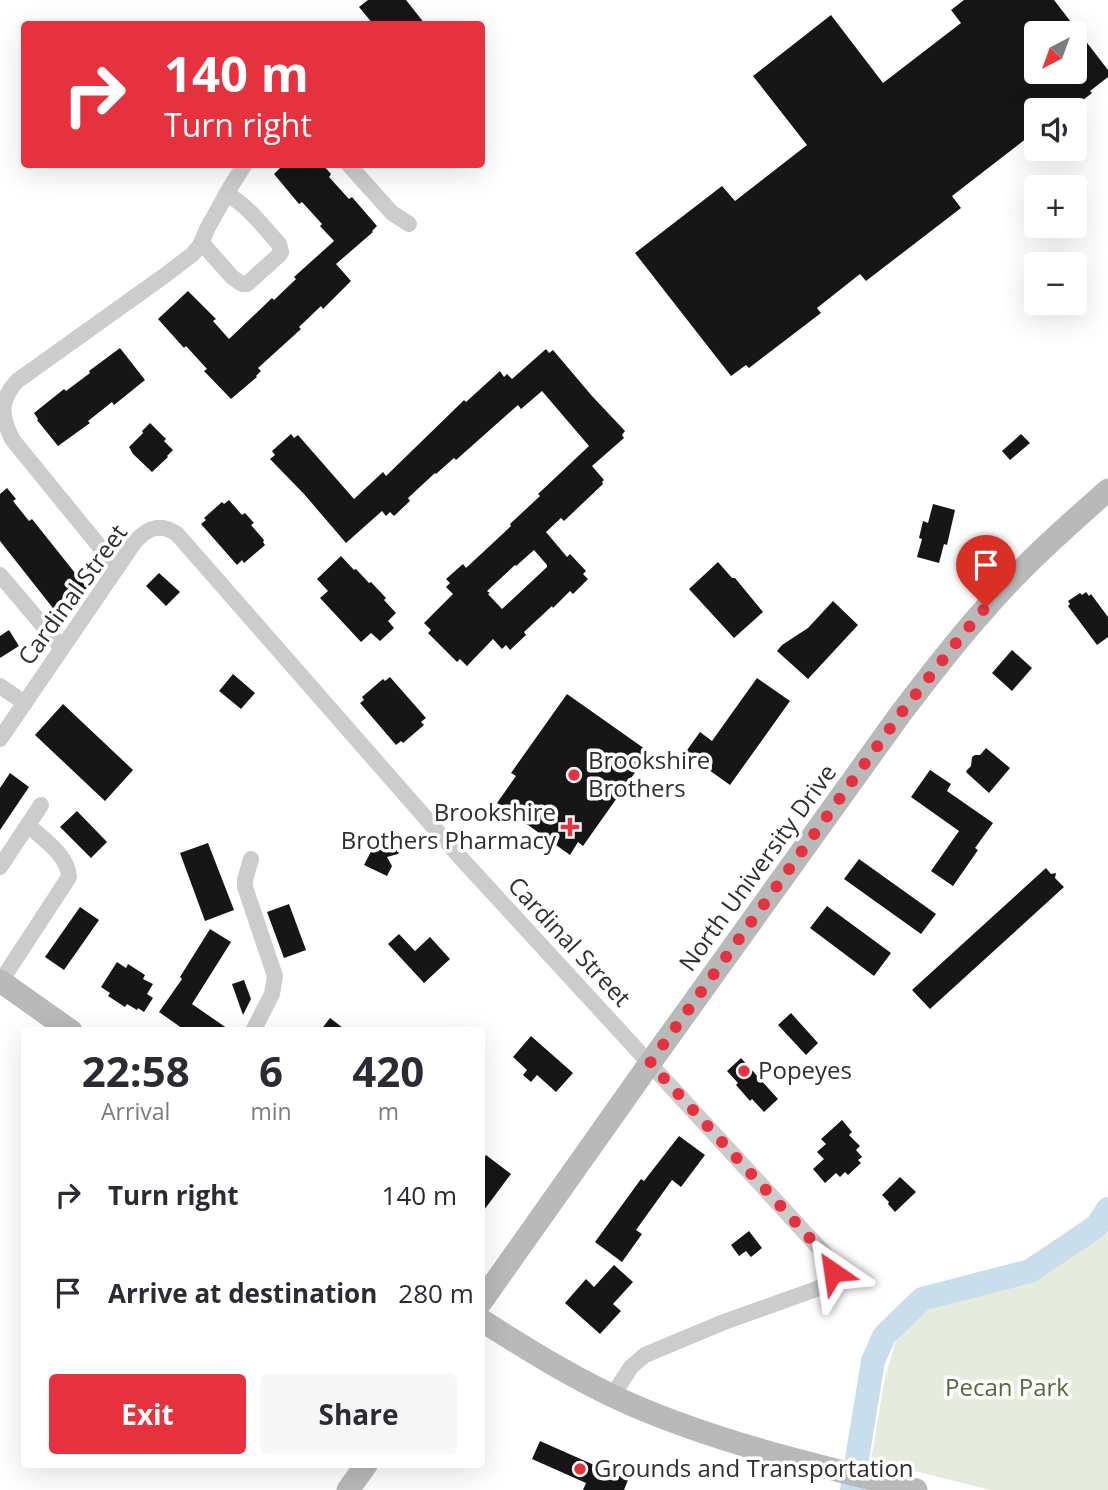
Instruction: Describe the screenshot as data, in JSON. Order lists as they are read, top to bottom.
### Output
{
  "streets": {
    "main road": ["North University Drive"],
    "street": ["Cardinal Street"]
  },
  "crossings": [
    ["Cardinal Street", "North University Drive"]
  ],
  "parks": ["Pecan Park"],
  "places": {
    "other": ["Brookshire Brothers", "Popeyes", "Grounds and Transportation"],
    "health": ["Brookshire Brothers Pharmacy"]
  },
  "north": "bottom left",
  "page": {
    "map_buttons": ["+", "−"],
    "turn": ["140 m", "Turn right"],
    "eta": [
      "22:58",
      "Arrival",
      "6",
      "min",
      "420",
      "m"
    ],
    "list": [
      {
        "name": "Turn right",
        "value": "140 m"
      },
      {
        "name": "Arrive at destination",
        "value": "280 m"
      }
    ],
    "buttons": ["Exit", "Share"]
  }
}
